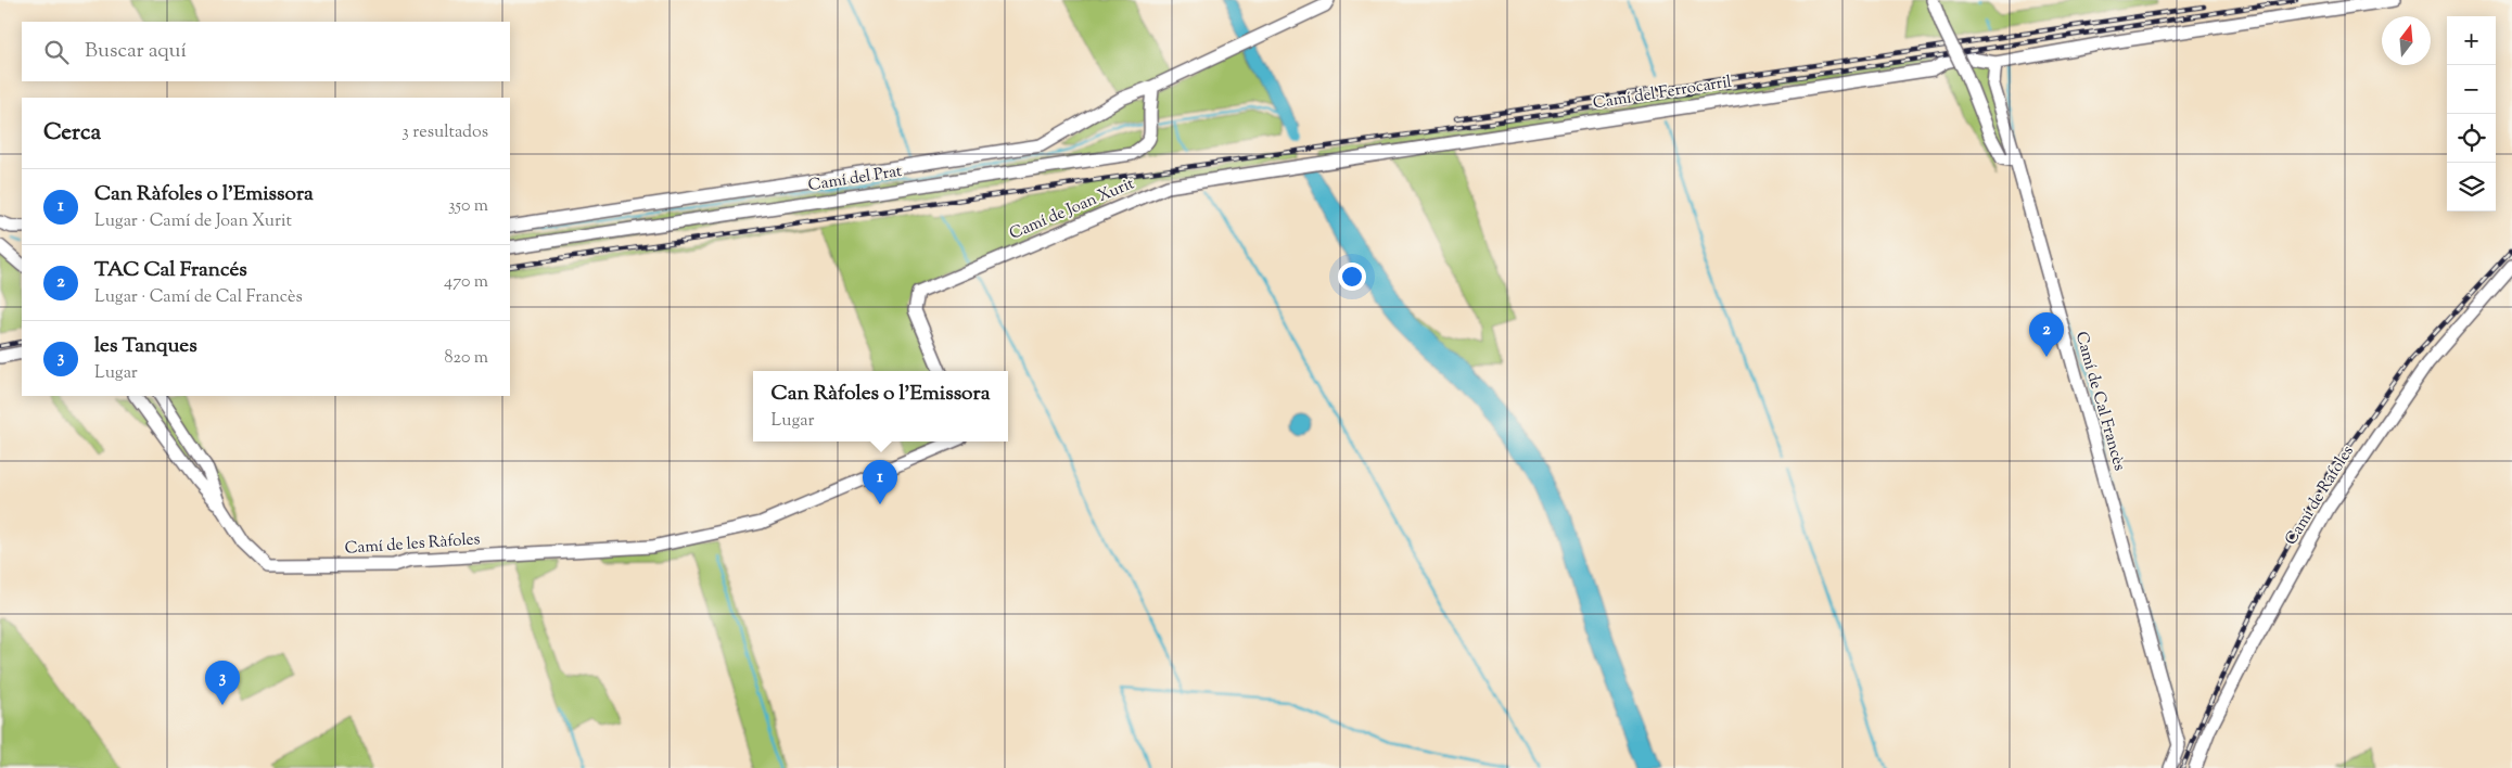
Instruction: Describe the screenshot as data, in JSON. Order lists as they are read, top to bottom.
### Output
{
  "streets": {
    "street": [
      "Camí del Ferrocarril",
      "Camí del Prat",
      "Camí de Joan Xurit",
      "Camí de Cal Francès",
      "Camí de Rafoles",
      "Camí de les Ràfoles"
    ]
  },
  "crossings": [
    ["Camí del Ferrocarril", "Camí de Joan Xurit"]
  ],
  "north": "top",
  "page": {
    "map_buttons": ["+", "−"],
    "search": "Buscar aquí",
    "heading": ["Cerca", "3 resultados"],
    "list": [
      {
        "mark": "1",
        "name": "Can Ràfoles o l'Emissora",
        "note": "Lugar · Camí de Joan Xurit",
        "value": "350 m"
      },
      {
        "mark": "2",
        "name": "TAC Cal Francés",
        "note": "Lugar · Camí de Cal Francès",
        "value": "470 m"
      },
      {
        "mark": "3",
        "name": "les Tanques",
        "note": "Lugar",
        "value": "820 m"
      }
    ],
    "pins": ["2", "1", "3"],
    "popup": ["Can Ràfoles o l'Emissora", "Lugar"]
  }
}
